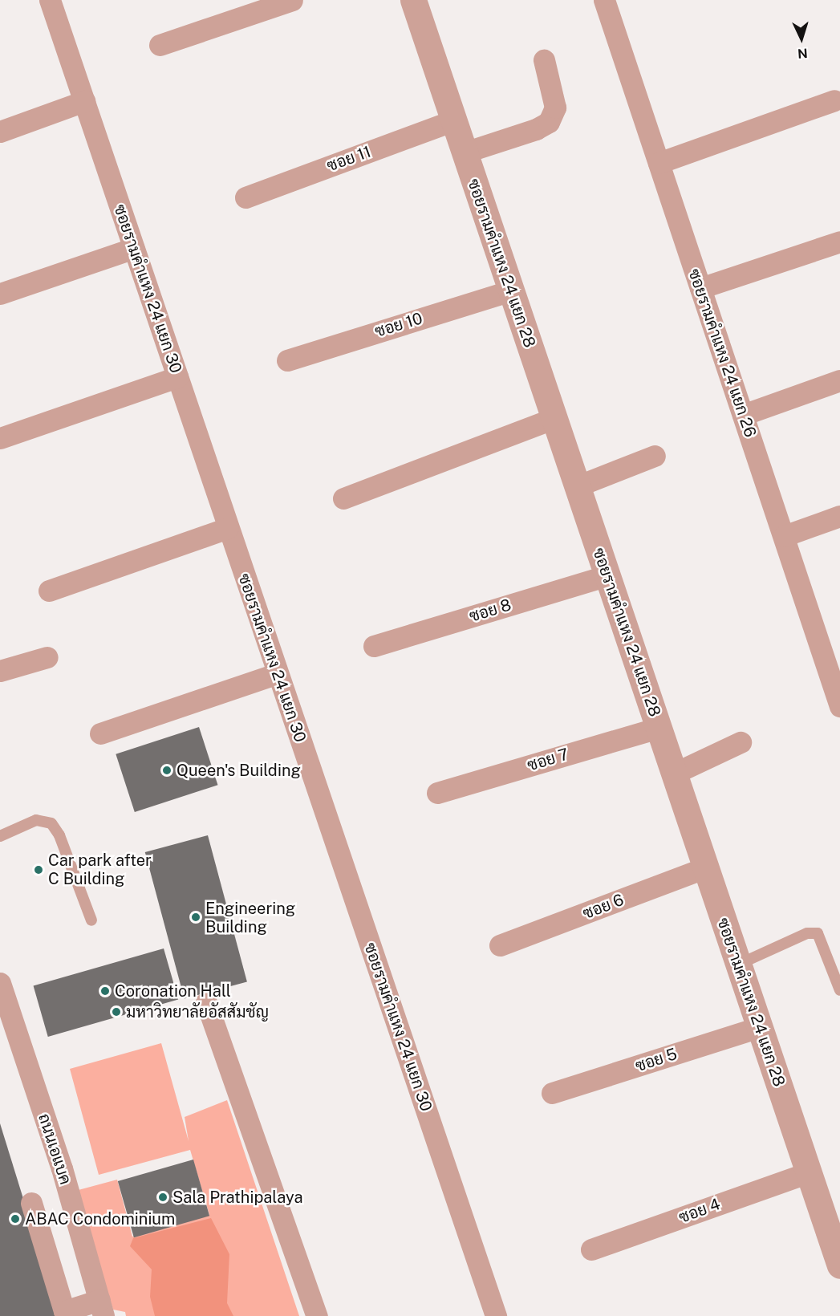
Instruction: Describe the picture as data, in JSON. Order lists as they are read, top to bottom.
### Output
{
  "streets": {
    "street": [
      "ซอย 11",
      "ซอยรามคำแหง 24 แยก 28",
      "ซอยรามคำแหง 24 แยก 30",
      "ซอย 10",
      "ซอยรามคำแหง 24 แยก 26",
      "ซอย 8",
      "ซอย 7",
      "ซอย 6",
      "ซอย 5",
      "ถนนเอแบค",
      "ซอย 4"
    ]
  },
  "crossings": [
    ["ซอย 11", "ซอยรามคำแหง 24 แยก 28"],
    ["ซอยรามคำแหง 24 แยก 28", "ซอย 10"],
    ["ซอยรามคำแหง 24 แยก 28", "ซอย 8"],
    ["ซอยรามคำแหง 24 แยก 28", "ซอย 7"],
    ["ซอยรามคำแหง 24 แยก 28", "ซอย 6"],
    ["ซอยรามคำแหง 24 แยก 28", "ซอย 5"],
    ["ซอยรามคำแหง 24 แยก 28", "ซอย 4"]
  ],
  "places": [
    "Queen's Building",
    "Car park after C Building",
    "Engineering Building",
    "Coronation Hall",
    "มหาวิทยาลัยอัสสัมชัญ",
    "Sala Prathipalaya",
    "ABAC Condominium"
  ],
  "north": "bottom"
}
